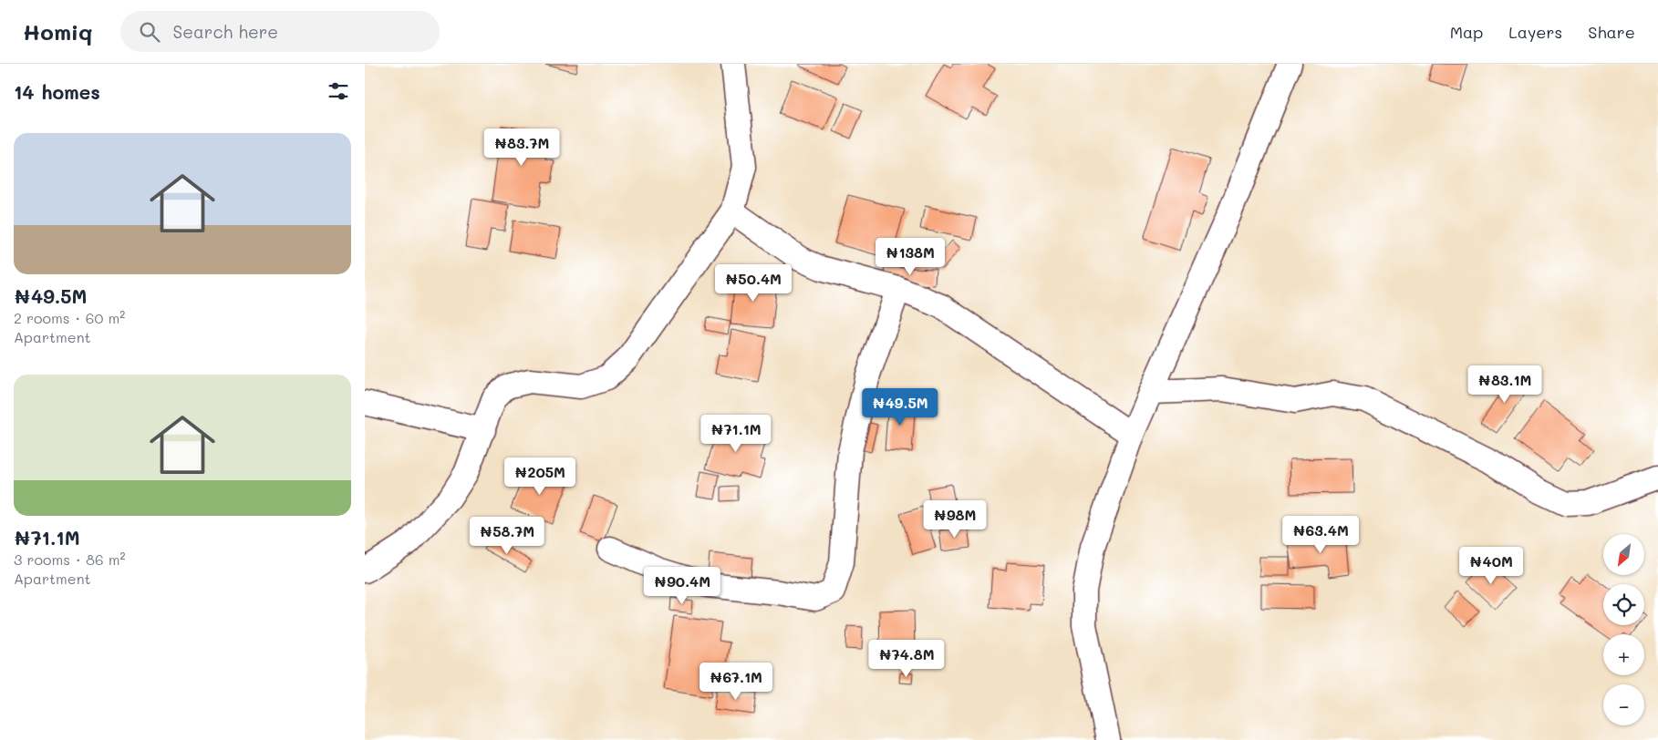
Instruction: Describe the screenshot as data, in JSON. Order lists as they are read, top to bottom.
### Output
{
  "north": "bottom left",
  "page": {
    "header": "Homiq",
    "search": "Search here",
    "nav": ["Map", "Layers", "Share"],
    "heading": "14 homes",
    "list": [
      {
        "name": "₦49.5M",
        "note": "2 rooms · 60 m² · Apartment"
      },
      {
        "name": "₦71.1M",
        "note": "3 rooms · 86 m² · Apartment"
      }
    ],
    "price": [
      "₦83.7M",
      "₦138M",
      "₦50.4M",
      "₦83.1M",
      "₦49.5M",
      "₦71.1M",
      "₦205M",
      "₦98M",
      "₦63.4M",
      "₦58.7M",
      "₦40M",
      "₦90.4M",
      "₦74.8M",
      "₦67.1M"
    ],
    "map_buttons": ["+", "−"]
  }
}
